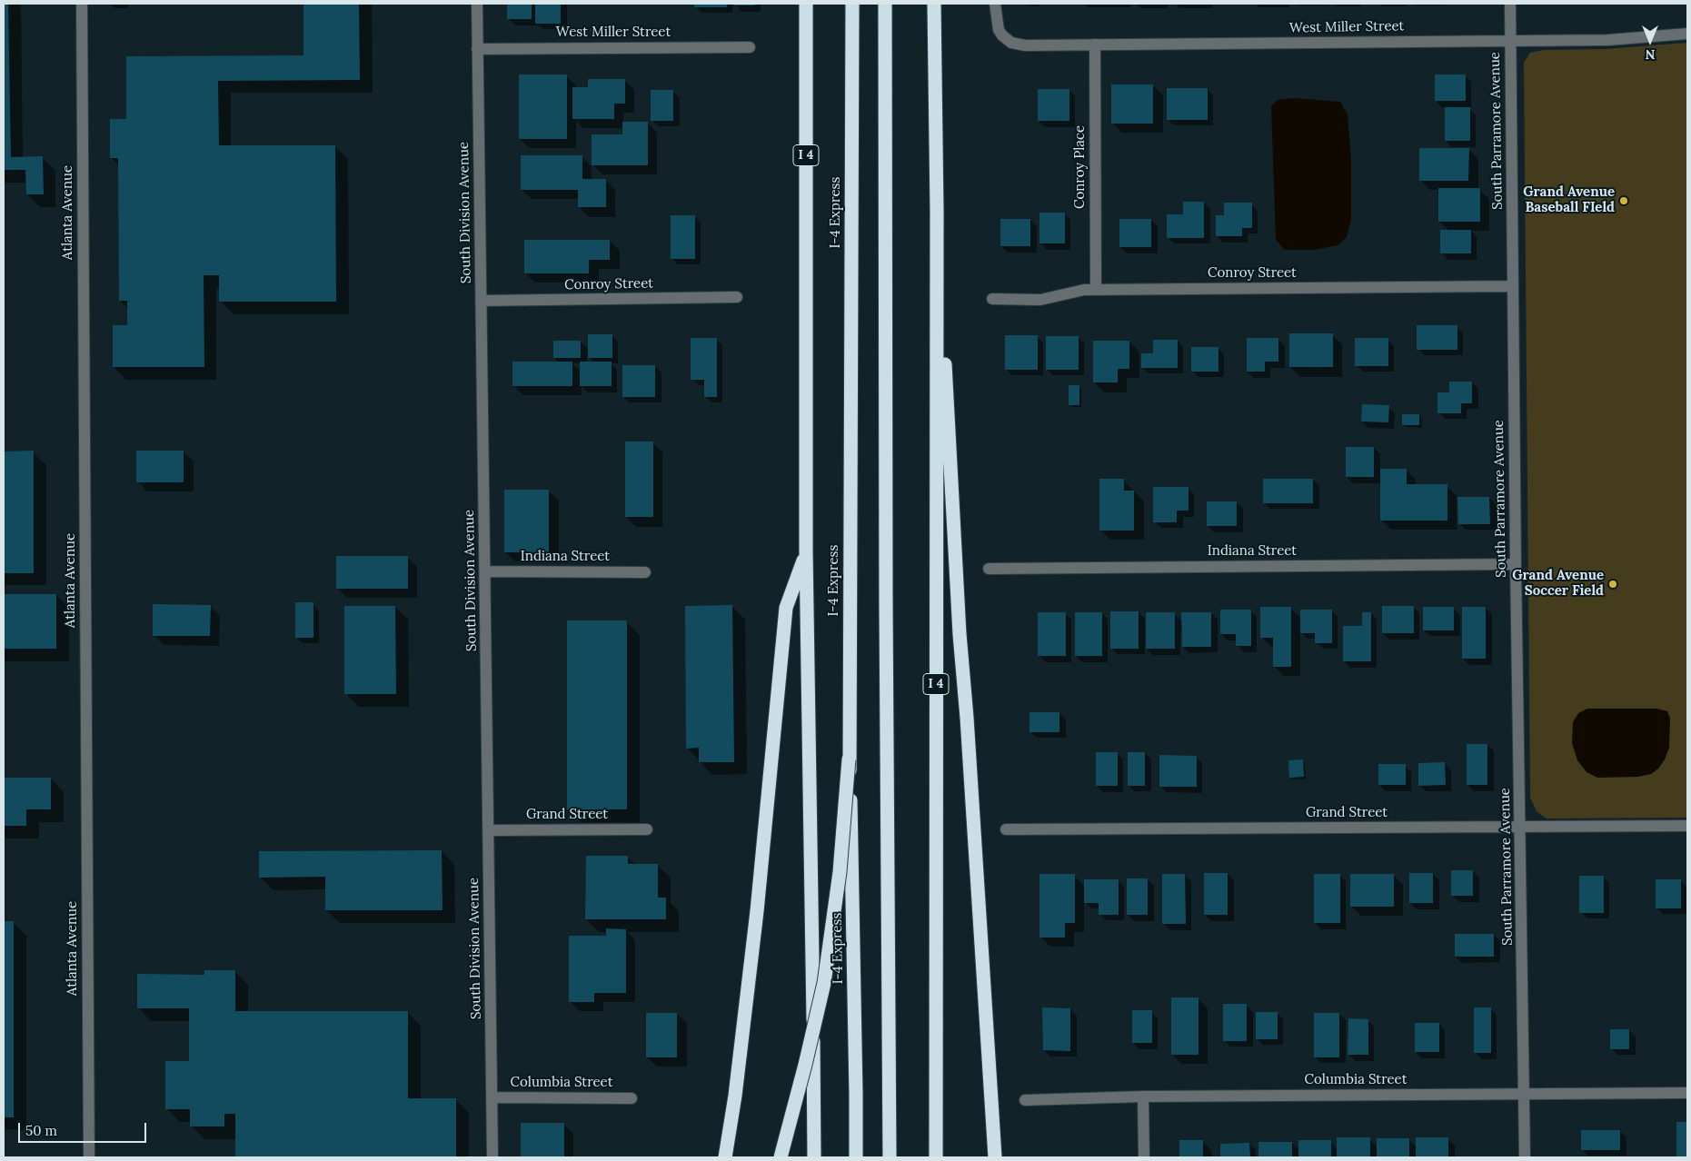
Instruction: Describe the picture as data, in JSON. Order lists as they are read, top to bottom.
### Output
{
  "streets": {
    "highway": ["I 4", "I-4 Express"],
    "street": [
      "West Miller Street",
      "South Parramore Avenue",
      "Conroy Place",
      "Atlanta Avenue",
      "South Division Avenue",
      "Conroy Street",
      "Indiana Street",
      "Grand Street",
      "Columbia Street"
    ]
  },
  "crossings": [
    ["West Miller Street", "South Parramore Avenue"],
    ["West Miller Street", "Conroy Place"],
    ["West Miller Street", "South Division Avenue"],
    ["South Parramore Avenue", "Conroy Street"],
    ["South Parramore Avenue", "Indiana Street"],
    ["South Parramore Avenue", "Grand Street"],
    ["South Parramore Avenue", "Columbia Street"],
    ["Conroy Place", "Conroy Street"],
    ["South Division Avenue", "Conroy Street"],
    ["South Division Avenue", "Indiana Street"],
    ["South Division Avenue", "Grand Street"],
    ["South Division Avenue", "Columbia Street"]
  ],
  "places": ["Grand Avenue Baseball FIeld", "Grand Avenue Soccer Field"],
  "scale_bar": "50 m",
  "north": "bottom"
}
